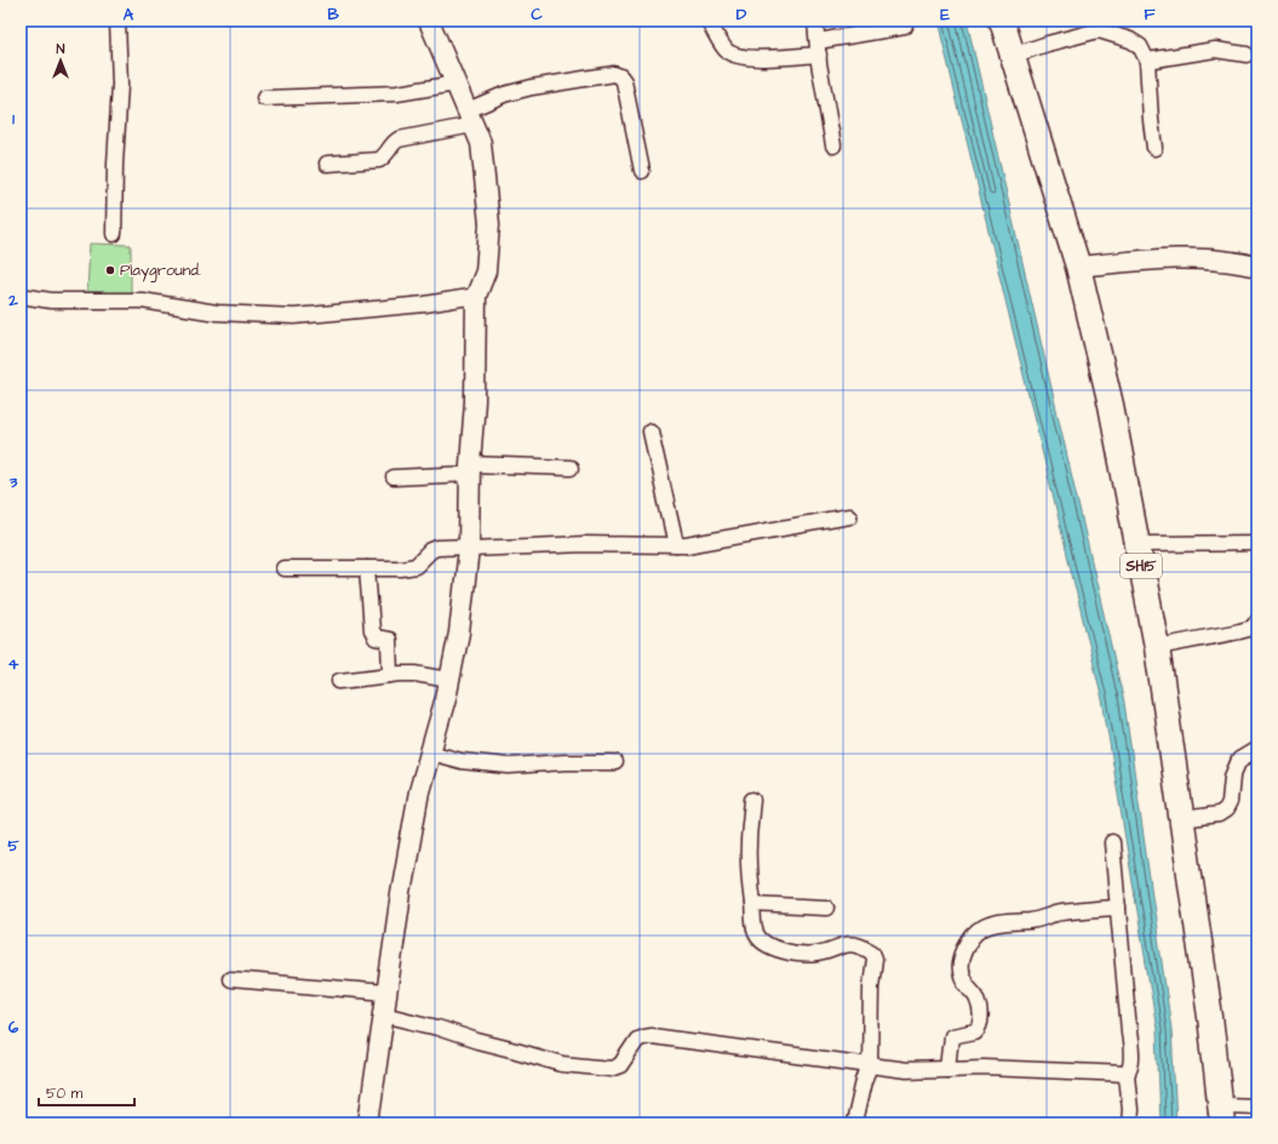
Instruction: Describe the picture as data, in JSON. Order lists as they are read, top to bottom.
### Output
{
  "streets": {
    "main road": ["SH15"]
  },
  "places": ["Playground."],
  "scale_bar": "50 m",
  "north": "top",
  "grid": {
    "columns": [
      "A",
      "B",
      "C",
      "D",
      "E",
      "F"
    ],
    "rows": [
      "1",
      "2",
      "3",
      "4",
      "5",
      "6"
    ]
  }
}
